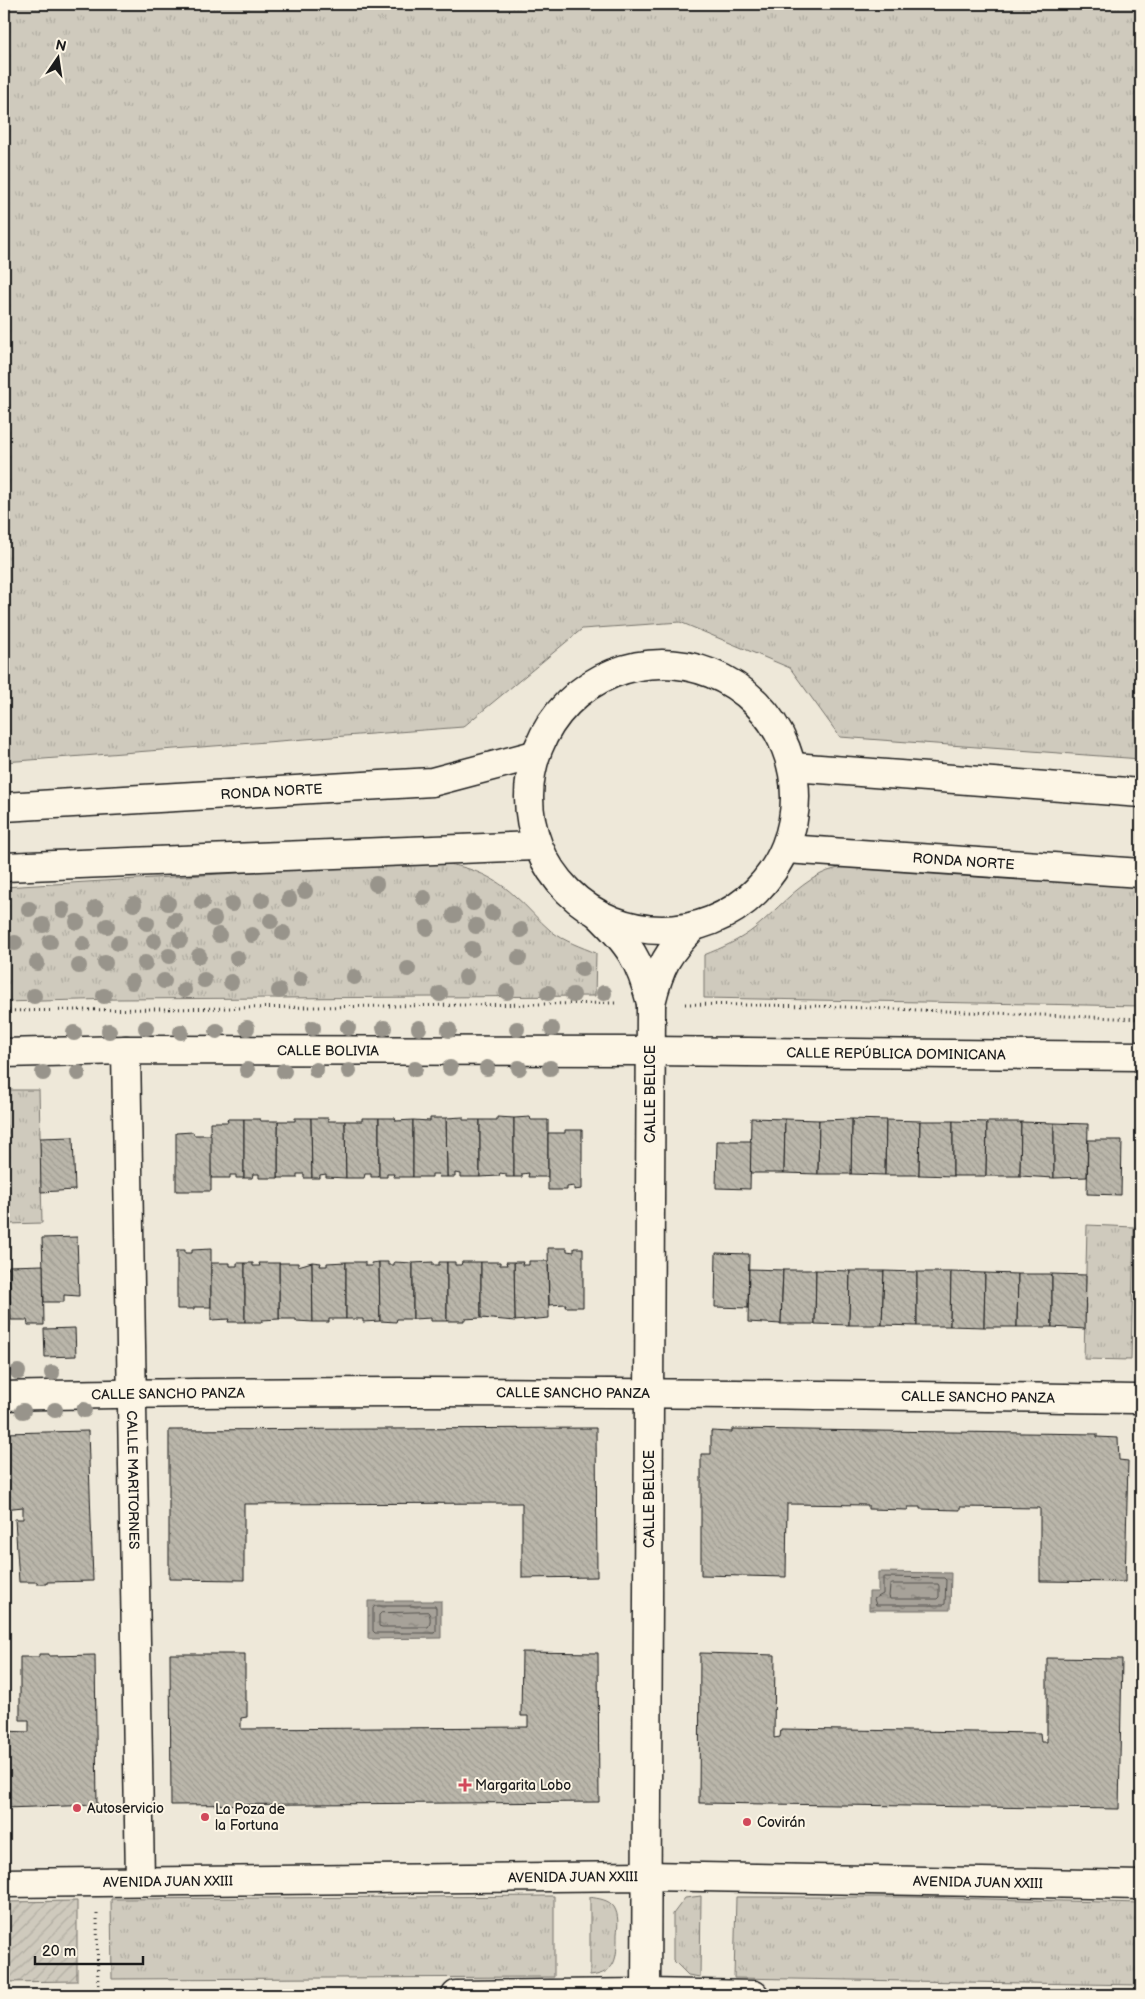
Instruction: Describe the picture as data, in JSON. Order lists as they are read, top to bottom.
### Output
{
  "streets": {
    "street": [
      "RONDA NORTE",
      "CALLE BOLIVIA",
      "CALLE REPÚBLICA DOMINICANA",
      "CALLE BELICE",
      "CALLE SANCHO PANZA",
      "CALLE MARITORNES",
      "AVENIDA JUAN XXIII"
    ]
  },
  "crossings": [
    ["CALLE BOLIVIA", "CALLE REPÚBLICA DOMINICANA"],
    ["CALLE BOLIVIA", "CALLE BELICE"],
    ["CALLE BOLIVIA", "CALLE MARITORNES"],
    ["CALLE REPÚBLICA DOMINICANA", "CALLE BELICE"],
    ["CALLE BELICE", "CALLE SANCHO PANZA"],
    ["CALLE BELICE", "AVENIDA JUAN XXIII"],
    ["CALLE SANCHO PANZA", "CALLE MARITORNES"],
    ["CALLE MARITORNES", "AVENIDA JUAN XXIII"]
  ],
  "places": {
    "health": ["Margarita Lobo"],
    "other": ["Autoservicio", "La Poza de la Fortuna", "Covirán"]
  },
  "scale_bar": "20 m",
  "north": "top"
}
